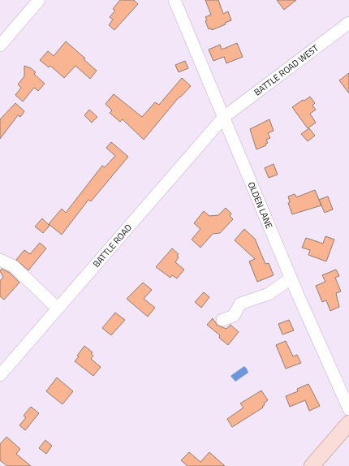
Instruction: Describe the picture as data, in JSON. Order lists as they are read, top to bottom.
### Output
{
  "streets": {
    "street": ["BATTLE ROAD WEST", "OLDEN LANE", "BATTLE ROAD"]
  },
  "crossings": [
    ["BATTLE ROAD WEST", "OLDEN LANE"],
    ["BATTLE ROAD WEST", "BATTLE ROAD"],
    ["OLDEN LANE", "BATTLE ROAD"]
  ]
}
